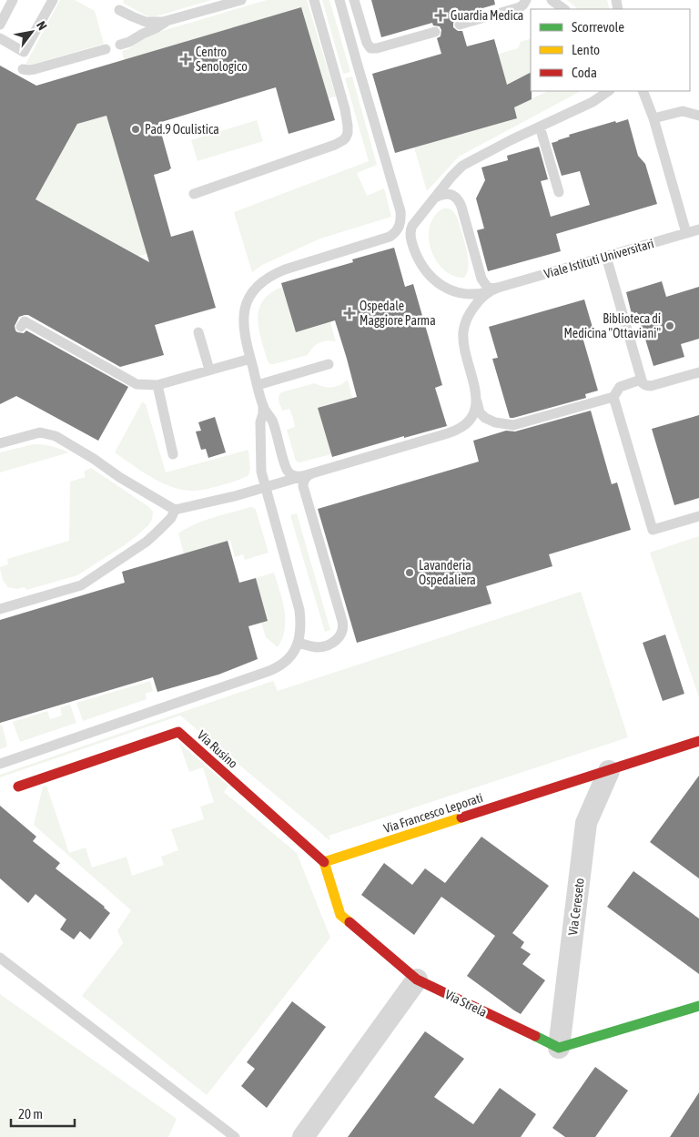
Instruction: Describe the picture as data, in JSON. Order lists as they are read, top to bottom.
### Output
{
  "streets": {
    "street": [
      "Via Rusino",
      "Via Francesco Leporati",
      "Via Cereseto",
      "Via Strela"
    ],
    "lane": ["Viale Istituti Universitari"]
  },
  "crossings": [
    ["Via Rusino", "Via Francesco Leporati"],
    ["Via Francesco Leporati", "Via Cereseto"],
    ["Via Cereseto", "Via Strela"]
  ],
  "places": {
    "health": ["Guardia Medica", "Centro Senologico", "Ospedale Maggiore Parma"],
    "other": ["Pad.9 Oculistica", "Biblioteca di Medicina \"Ottaviani\"", "Lavanderia Ospedaliera"]
  },
  "legend": ["Scorrevole", "Lento", "Coda"],
  "scale_bar": "20 m",
  "north": "top right"
}
